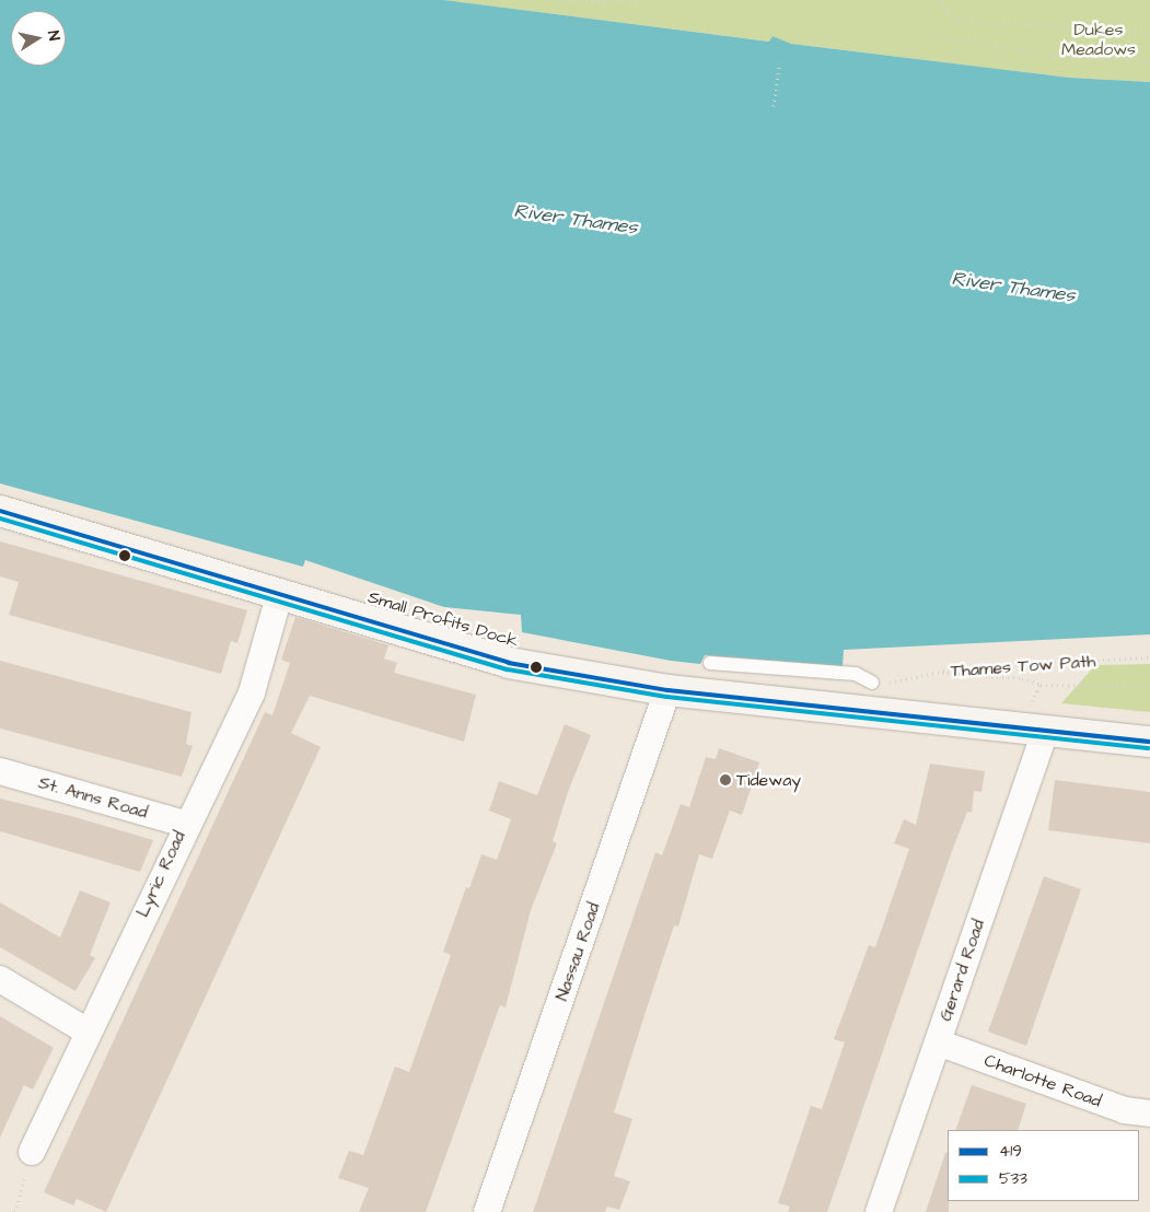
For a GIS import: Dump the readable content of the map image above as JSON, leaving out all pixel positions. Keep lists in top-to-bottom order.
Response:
{
  "streets": {
    "street": [
      "St. Anns Road",
      "Lyric Road",
      "Nassau Road",
      "Gerard Road",
      "Charlotte Road"
    ],
    "path": ["Thames Tow Path"]
  },
  "crossings": [
    ["St. Anns Road", "Lyric Road"],
    ["Gerard Road", "Charlotte Road"]
  ],
  "water": ["River Thames"],
  "parks": ["Dukes Meadows"],
  "places": ["Tideway"],
  "lines": ["transit line 419", "transit line 533"],
  "legend": ["419", "533"],
  "north": "right"
}
